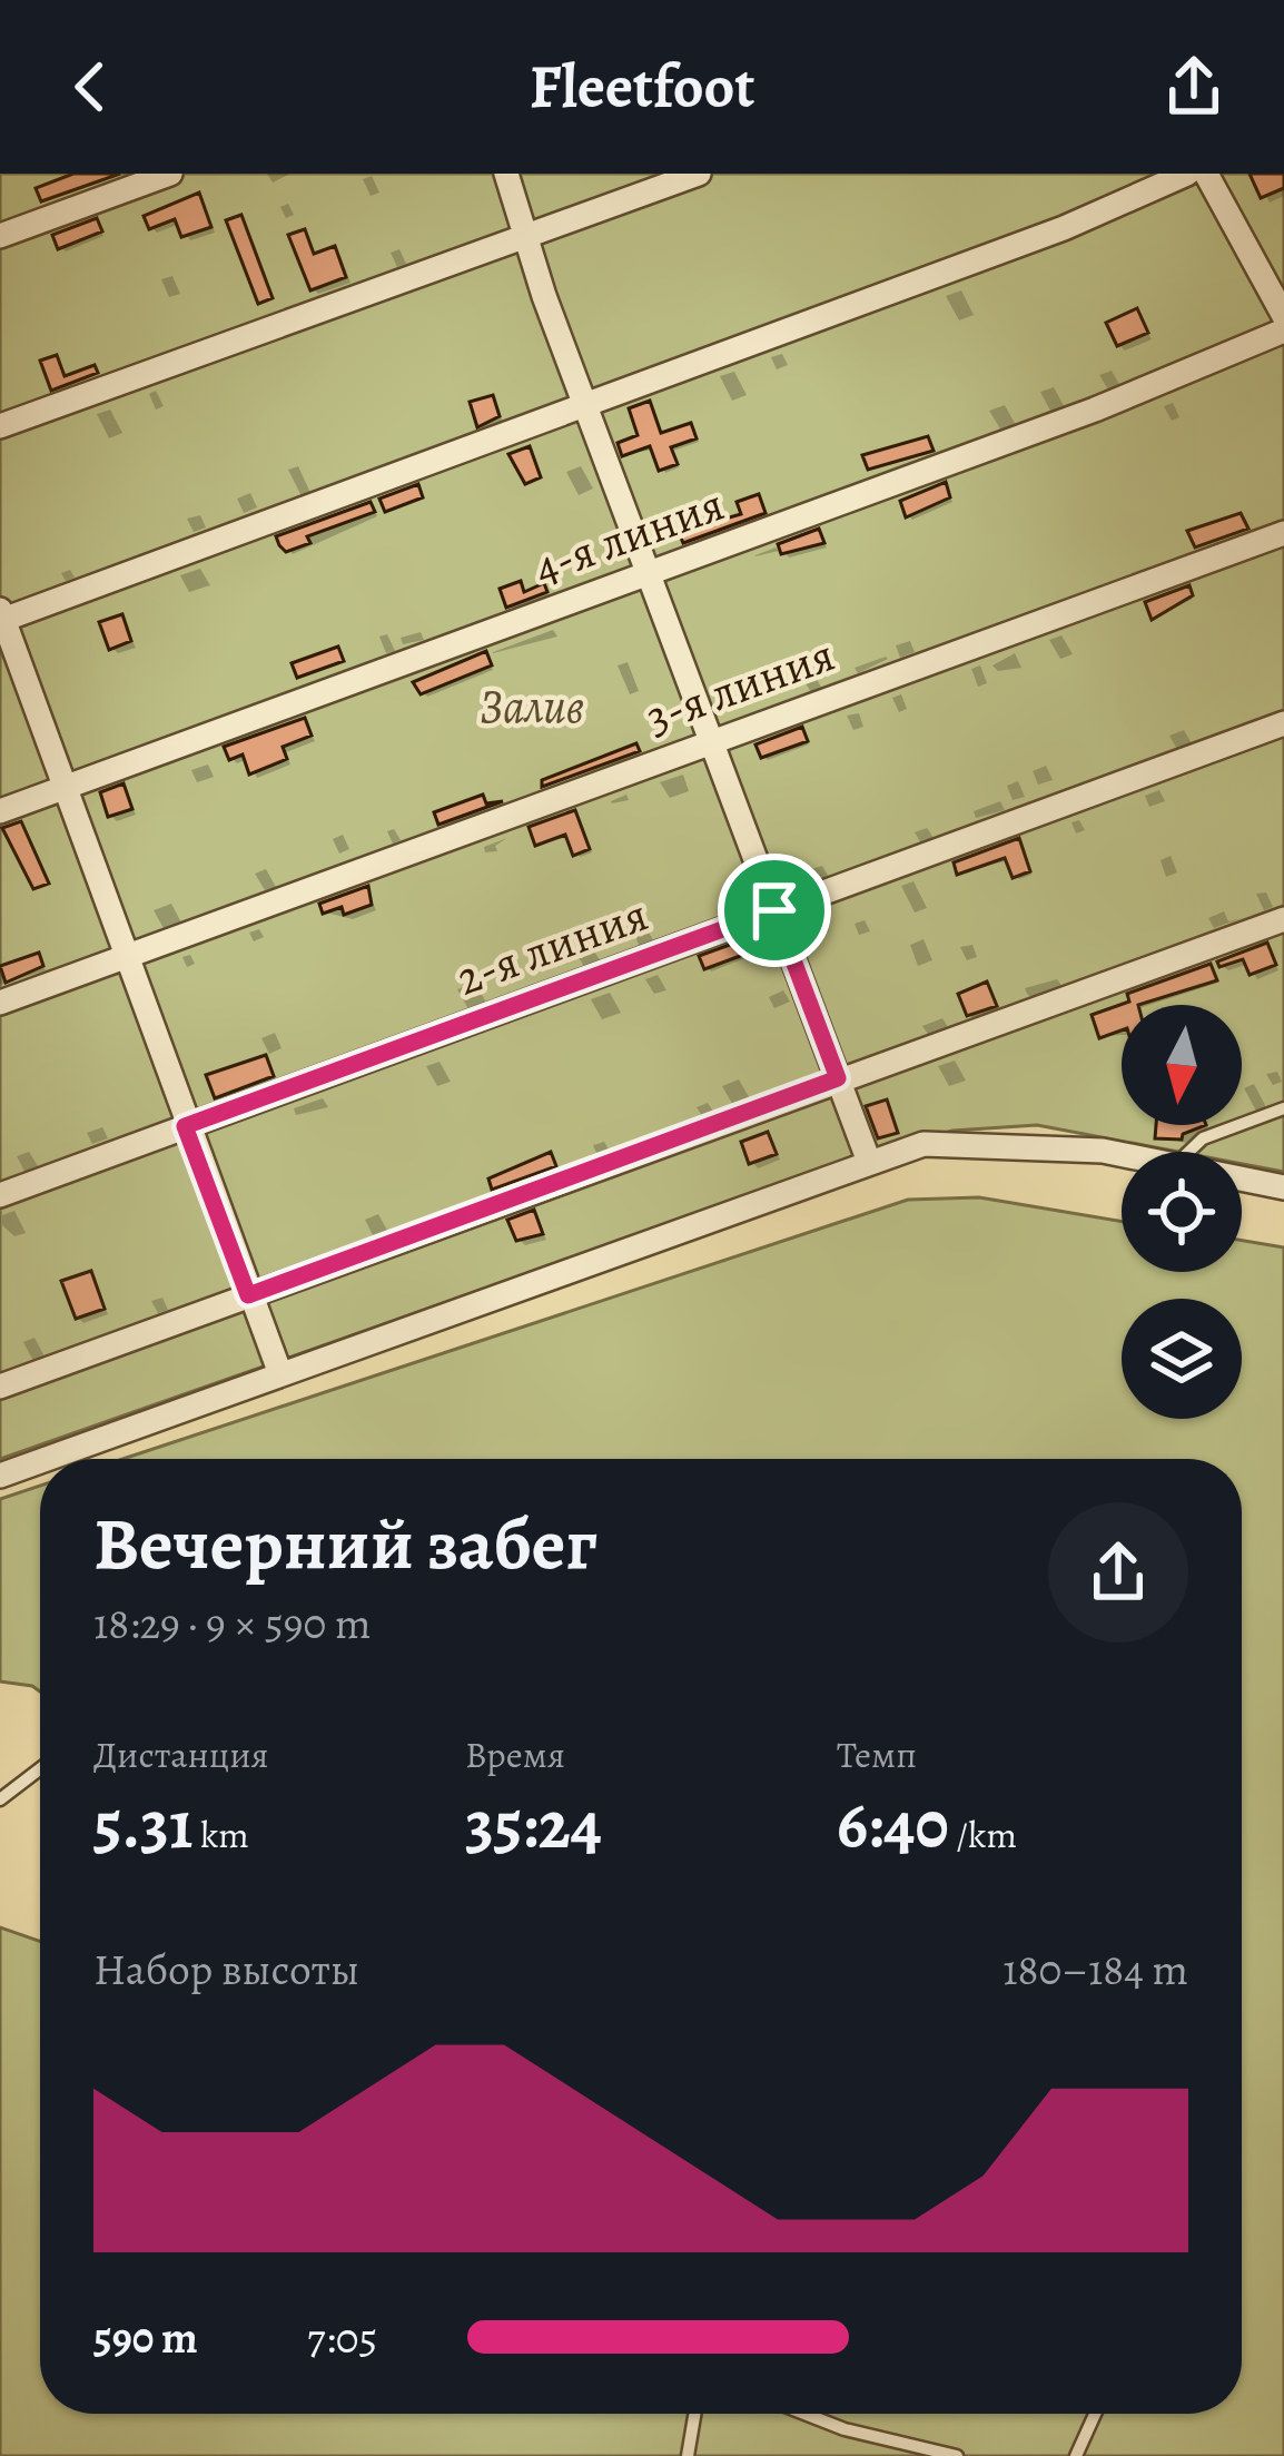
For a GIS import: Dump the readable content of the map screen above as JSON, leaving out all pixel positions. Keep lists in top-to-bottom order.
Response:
{
  "streets": {
    "street": ["4-я линия", "3-я линия", "2-я линия"]
  },
  "parks": ["Залив"],
  "north": "bottom",
  "page": {
    "header": "Fleetfoot",
    "heading": ["Вечерний забег", "18:29 · 9 × 590 m"],
    "stats": [
      ["Дистанция", "5.31 km"],
      ["Время", "35:24"],
      ["Темп", "6:40 /km"]
    ],
    "chart": ["Набор высоты", "180–184 m"],
    "list": [
      {
        "name": "590 m",
        "note": "7:05"
      }
    ]
  }
}
